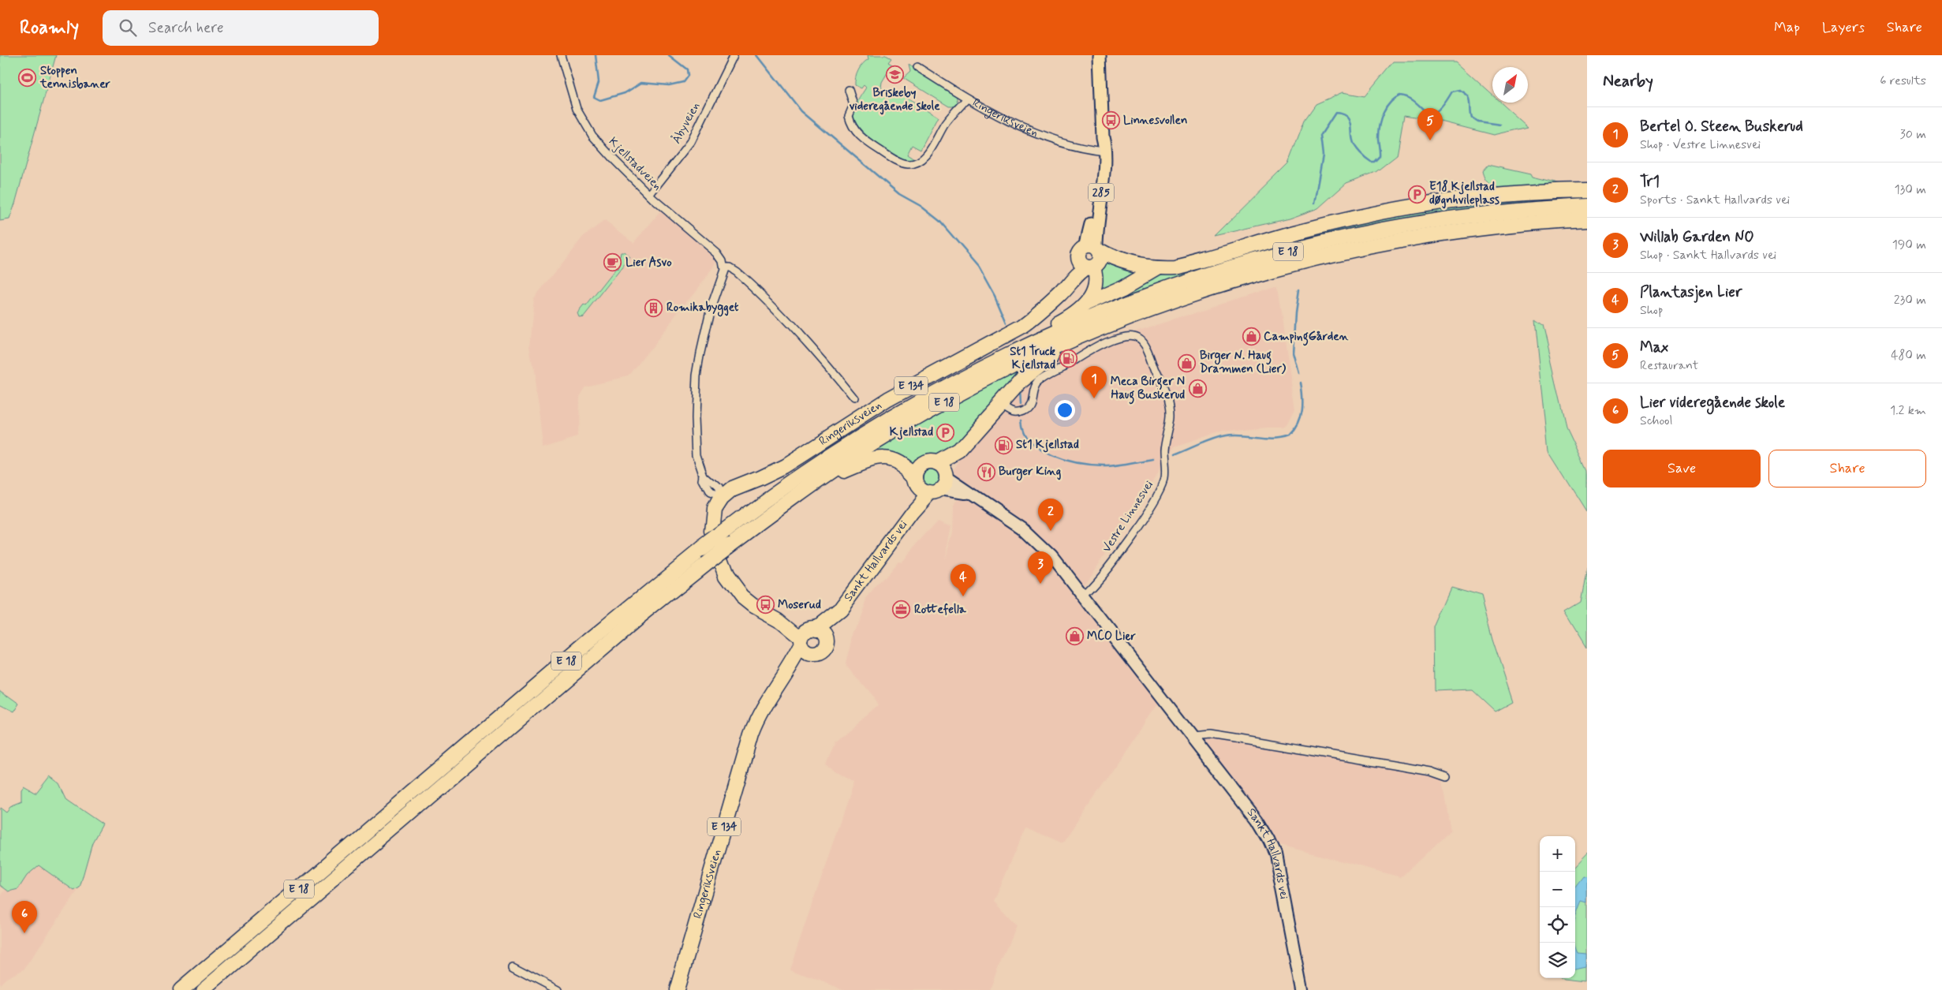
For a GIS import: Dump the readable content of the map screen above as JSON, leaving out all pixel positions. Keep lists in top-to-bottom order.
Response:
{
  "streets": {
    "highway": [
      "Ringeriksveien",
      "E 18",
      "E 134",
      "Sankt Hallvards vei"
    ],
    "main road": ["285"],
    "street": ["Åbyveien", "Kjellstadveien", "Vestre Linnesvei"]
  },
  "crossings": [
    ["Ringeriksveien", "285"],
    ["Ringeriksveien", "E 18"],
    ["Ringeriksveien", "E 134"],
    ["Ringeriksveien", "Sankt Hallvards vei"],
    ["Åbyveien", "Kjellstadveien"],
    ["285", "E 18"],
    ["285", "E 134"],
    ["E 18", "E 134"],
    ["E 18", "Vestre Linnesvei"],
    ["E 18", "Sankt Hallvards vei"],
    ["E 134", "Sankt Hallvards vei"],
    ["Vestre Linnesvei", "Sankt Hallvards vei"]
  ],
  "places": {
    "school or university": ["Briskeby videregående skole"],
    "sports": ["Stoppen tennisbaner"],
    "bus stop": ["Linnesvollen", "Moserud"],
    "parking": ["E18 Kjellstad døgnhvileplass", "Kjellstad"],
    "cafe": ["Lier Asvo"],
    "building": ["Romikabygget"],
    "shop": [
      "CampingGården",
      "Birger N. Haug Drammen (Lier)",
      "Meca Birger N Haug Buskerud",
      "MCO Lier"
    ],
    "fuel station": ["St1 Truck Kjellstad", "St1 Kjellstad"],
    "restaurant": ["Burger King"],
    "office": ["Rottefella"]
  },
  "north": "top right",
  "page": {
    "header": "Roamly",
    "search": "Search here",
    "nav": ["Map", "Layers", "Share"],
    "heading": ["Nearby", "6 results"],
    "list": [
      {
        "mark": "1",
        "name": "Bertel O. Steen Buskerud",
        "note": "Shop · Vestre Linnesvei",
        "value": "30 m"
      },
      {
        "mark": "2",
        "name": "Tr1",
        "note": "Sports · Sankt Hallvards vei",
        "value": "130 m"
      },
      {
        "mark": "3",
        "name": "Willab Garden NO",
        "note": "Shop · Sankt Hallvards vei",
        "value": "190 m"
      },
      {
        "mark": "4",
        "name": "Plantasjen Lier",
        "note": "Shop",
        "value": "230 m"
      },
      {
        "mark": "5",
        "name": "Max",
        "note": "Restaurant",
        "value": "480 m"
      },
      {
        "mark": "6",
        "name": "Lier videregående skole",
        "note": "School",
        "value": "1.2 km"
      }
    ],
    "pins": [
      "5",
      "1",
      "2",
      "3",
      "4",
      "6"
    ],
    "buttons": ["Save", "Share"],
    "map_buttons": ["+", "−"]
  }
}
